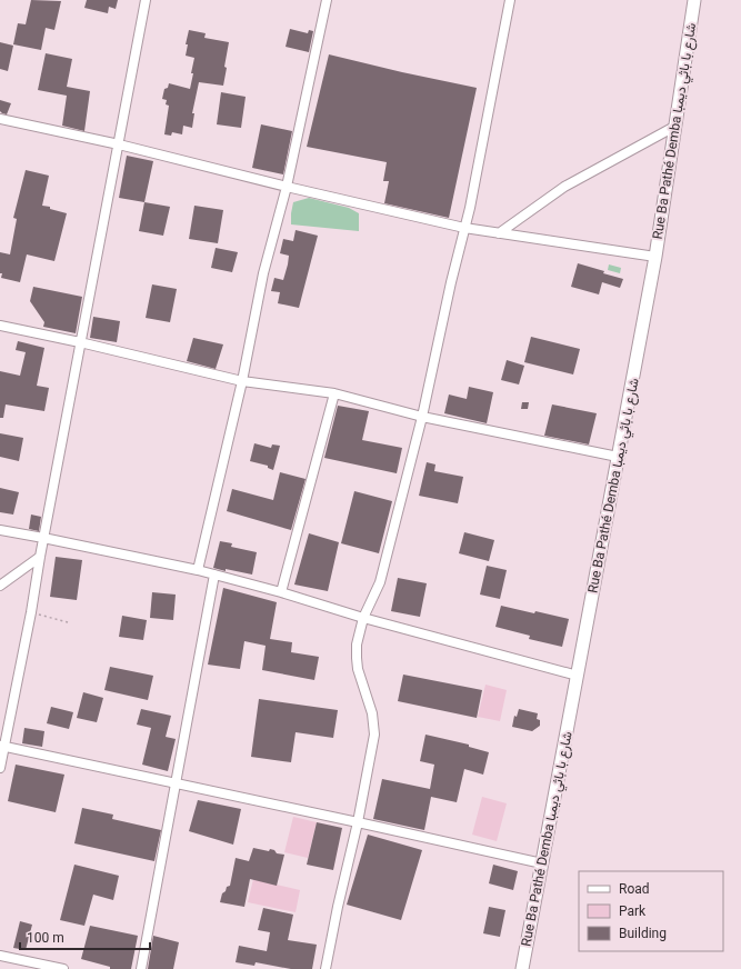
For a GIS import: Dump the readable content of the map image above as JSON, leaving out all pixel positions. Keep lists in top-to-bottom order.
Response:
{
  "streets": {
    "street": ["Rue Ba Pathé Demba شارع با باثي ديمبا"]
  },
  "legend": ["Road", "Park", "Building"],
  "scale_bar": "100 m"
}
